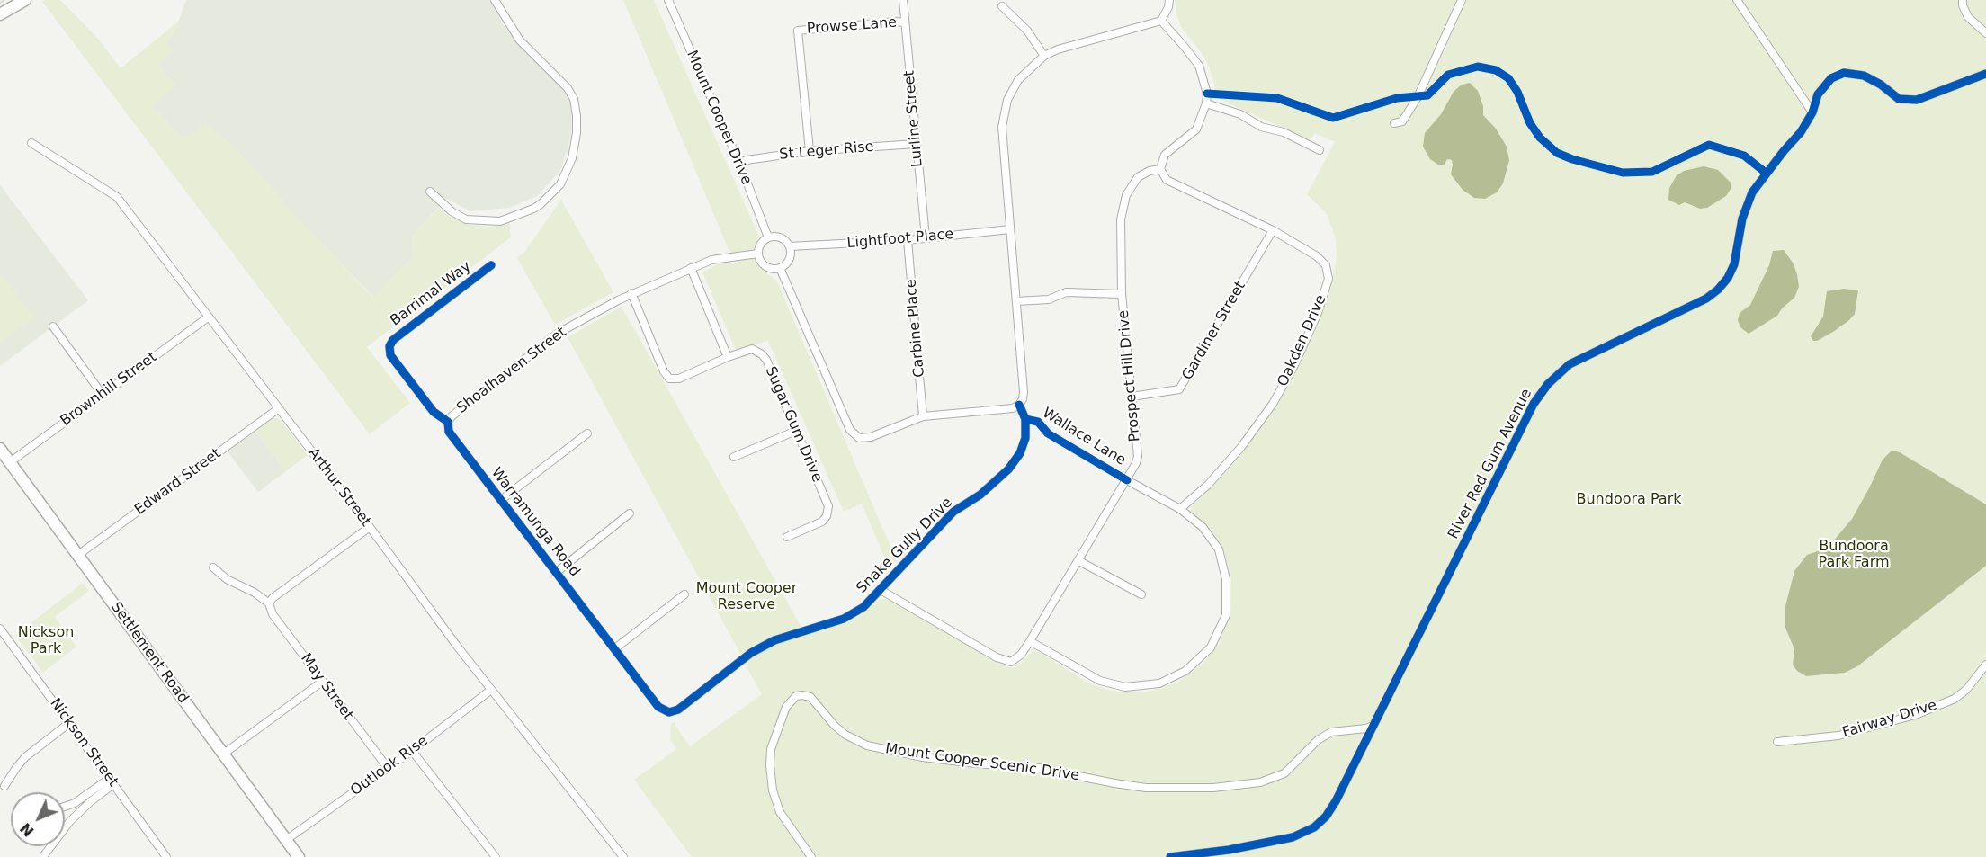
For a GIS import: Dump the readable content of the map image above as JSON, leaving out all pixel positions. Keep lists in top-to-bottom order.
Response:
{
  "streets": {
    "main road": ["Settlement Road"],
    "street": [
      "Prowse Lane",
      "Mount Cooper Drive",
      "Lurline Street",
      "St Leger Rise",
      "Lightfoot Place",
      "Barrimal Way",
      "Carbine Place",
      "Gardiner Street",
      "Oakden Drive",
      "Shoalhaven Street",
      "Prospect Hill Drive",
      "Brownhill Street",
      "Sugar Gum Drive",
      "River Red Gum Avenue",
      "Edward Street",
      "Arthur Street",
      "Warramunga Road",
      "Snake Gully Drive",
      "May Street",
      "Fairway Drive",
      "Nickson Street",
      "Mount Cooper Scenic Drive",
      "Outlook Rise"
    ],
    "cycle path": ["Wallace Lane"]
  },
  "crossings": [
    ["Prowse Lane", "Lurline Street"],
    ["Prowse Lane", "St Leger Rise"],
    ["Mount Cooper Drive", "St Leger Rise"],
    ["Mount Cooper Drive", "Lightfoot Place"],
    ["Mount Cooper Drive", "Shoalhaven Street"],
    ["Lurline Street", "St Leger Rise"],
    ["Lurline Street", "Lightfoot Place"],
    ["Lightfoot Place", "Carbine Place"],
    ["Lightfoot Place", "Shoalhaven Street"],
    ["Lightfoot Place", "Snake Gully Drive"],
    ["Barrimal Way", "Warramunga Road"],
    ["Gardiner Street", "Oakden Drive"],
    ["Gardiner Street", "Prospect Hill Drive"],
    ["Oakden Drive", "Prospect Hill Drive"],
    ["Shoalhaven Street", "Sugar Gum Drive"],
    ["Shoalhaven Street", "Warramunga Road"],
    ["Prospect Hill Drive", "Snake Gully Drive"],
    ["Brownhill Street", "Arthur Street"],
    ["Brownhill Street", "Settlement Road"],
    ["River Red Gum Avenue", "Mount Cooper Scenic Drive"],
    ["Edward Street", "Arthur Street"],
    ["Edward Street", "Settlement Road"],
    ["Arthur Street", "Outlook Rise"],
    ["Warramunga Road", "Snake Gully Drive"],
    ["Settlement Road", "Outlook Rise"],
    ["May Street", "Outlook Rise"]
  ],
  "parks": [
    "Bundoora Park",
    "Bundoora Park Farm",
    "Mount Cooper Reserve",
    "Nickson Park"
  ],
  "north": "bottom left"
}
